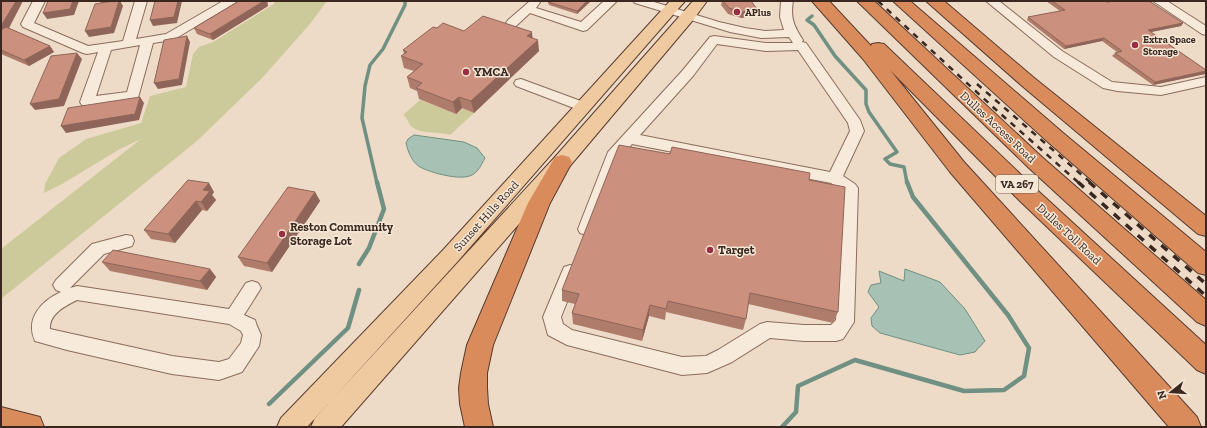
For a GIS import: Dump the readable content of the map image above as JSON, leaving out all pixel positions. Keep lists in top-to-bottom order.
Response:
{
  "streets": {
    "highway": ["Dulles Access Road", "VA 267", "Dulles Toll Road"],
    "main road": ["Sunset Hills Road"]
  },
  "places": [
    "APlus",
    "Extra Space Storage",
    "YMCA",
    "Reston Community Storage Lot",
    "Target"
  ],
  "north": "left"
}
